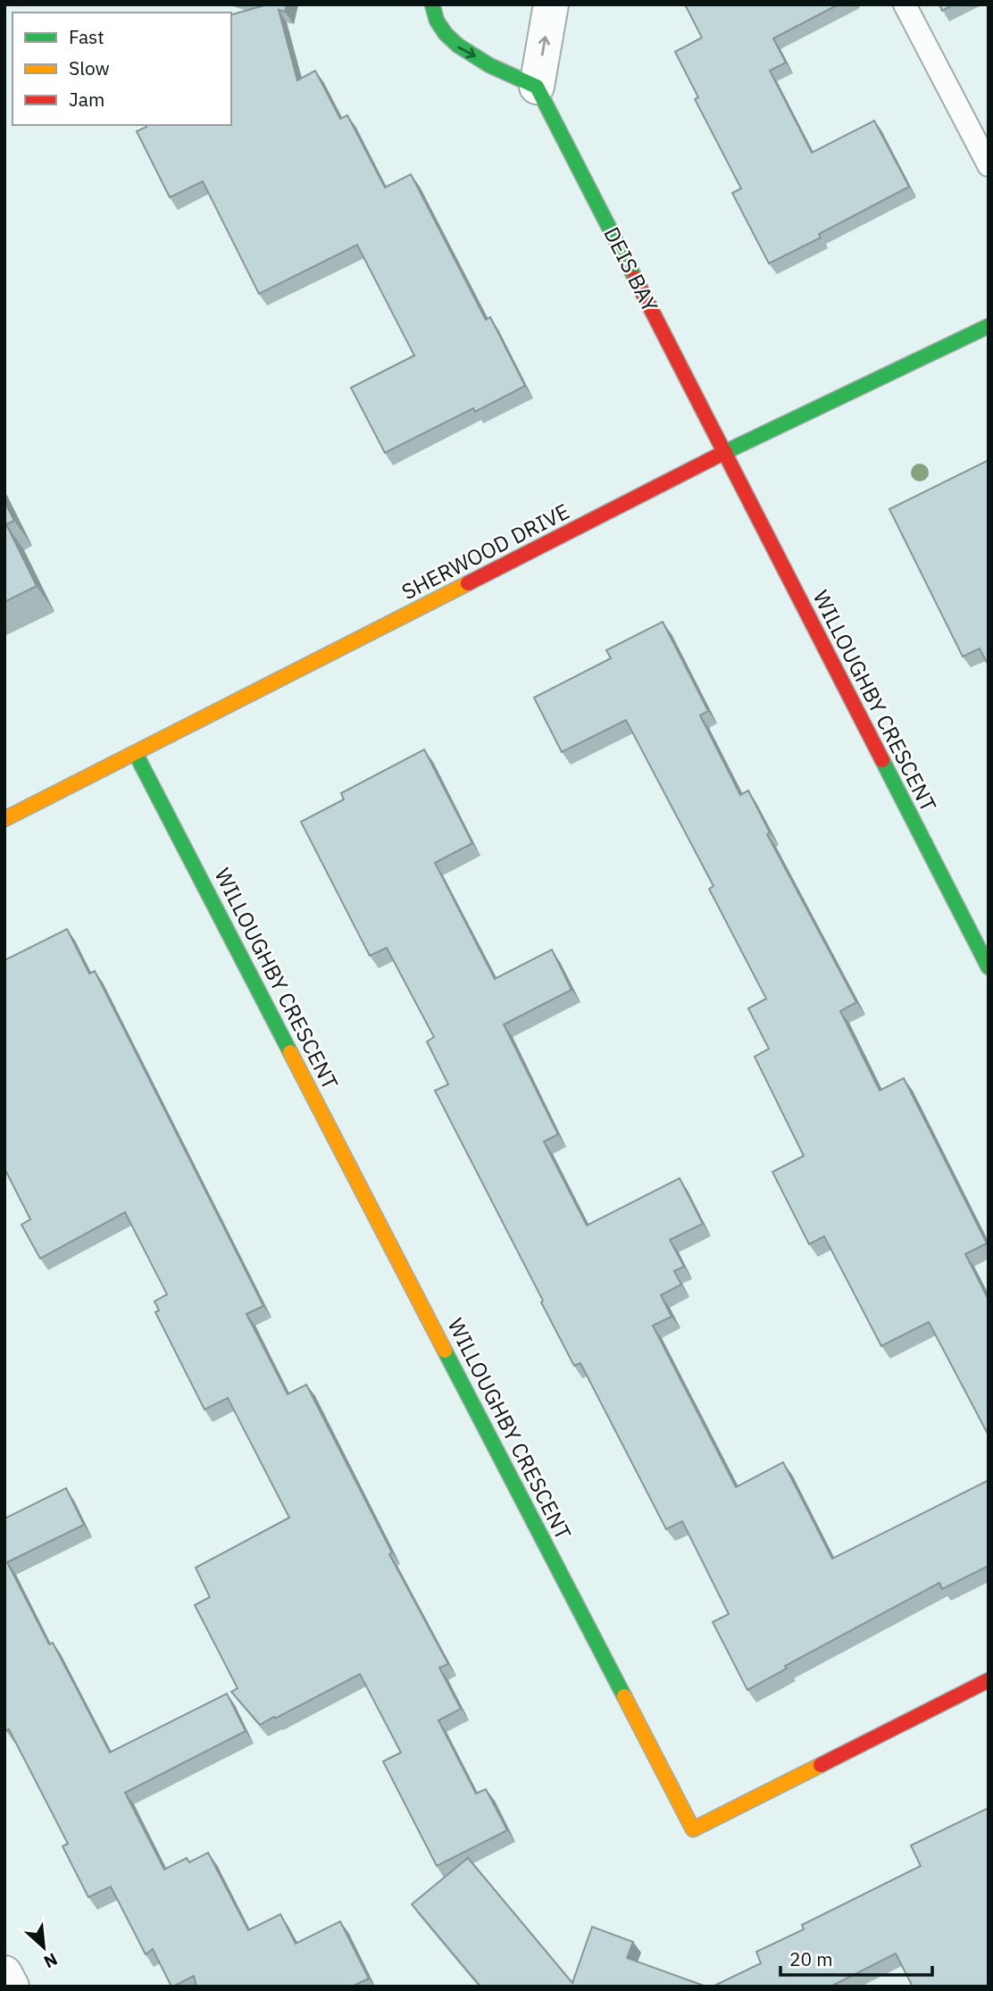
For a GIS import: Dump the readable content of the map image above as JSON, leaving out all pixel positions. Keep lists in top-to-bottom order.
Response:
{
  "streets": {
    "street": ["DEIS BAY", "SHERWOOD DRIVE", "WILLOUGHBY CRESCENT"]
  },
  "crossings": [
    ["DEIS BAY", "SHERWOOD DRIVE"],
    ["DEIS BAY", "WILLOUGHBY CRESCENT"],
    ["SHERWOOD DRIVE", "WILLOUGHBY CRESCENT"]
  ],
  "legend": ["Fast", "Slow", "Jam"],
  "scale_bar": "20 m",
  "north": "bottom right"
}
